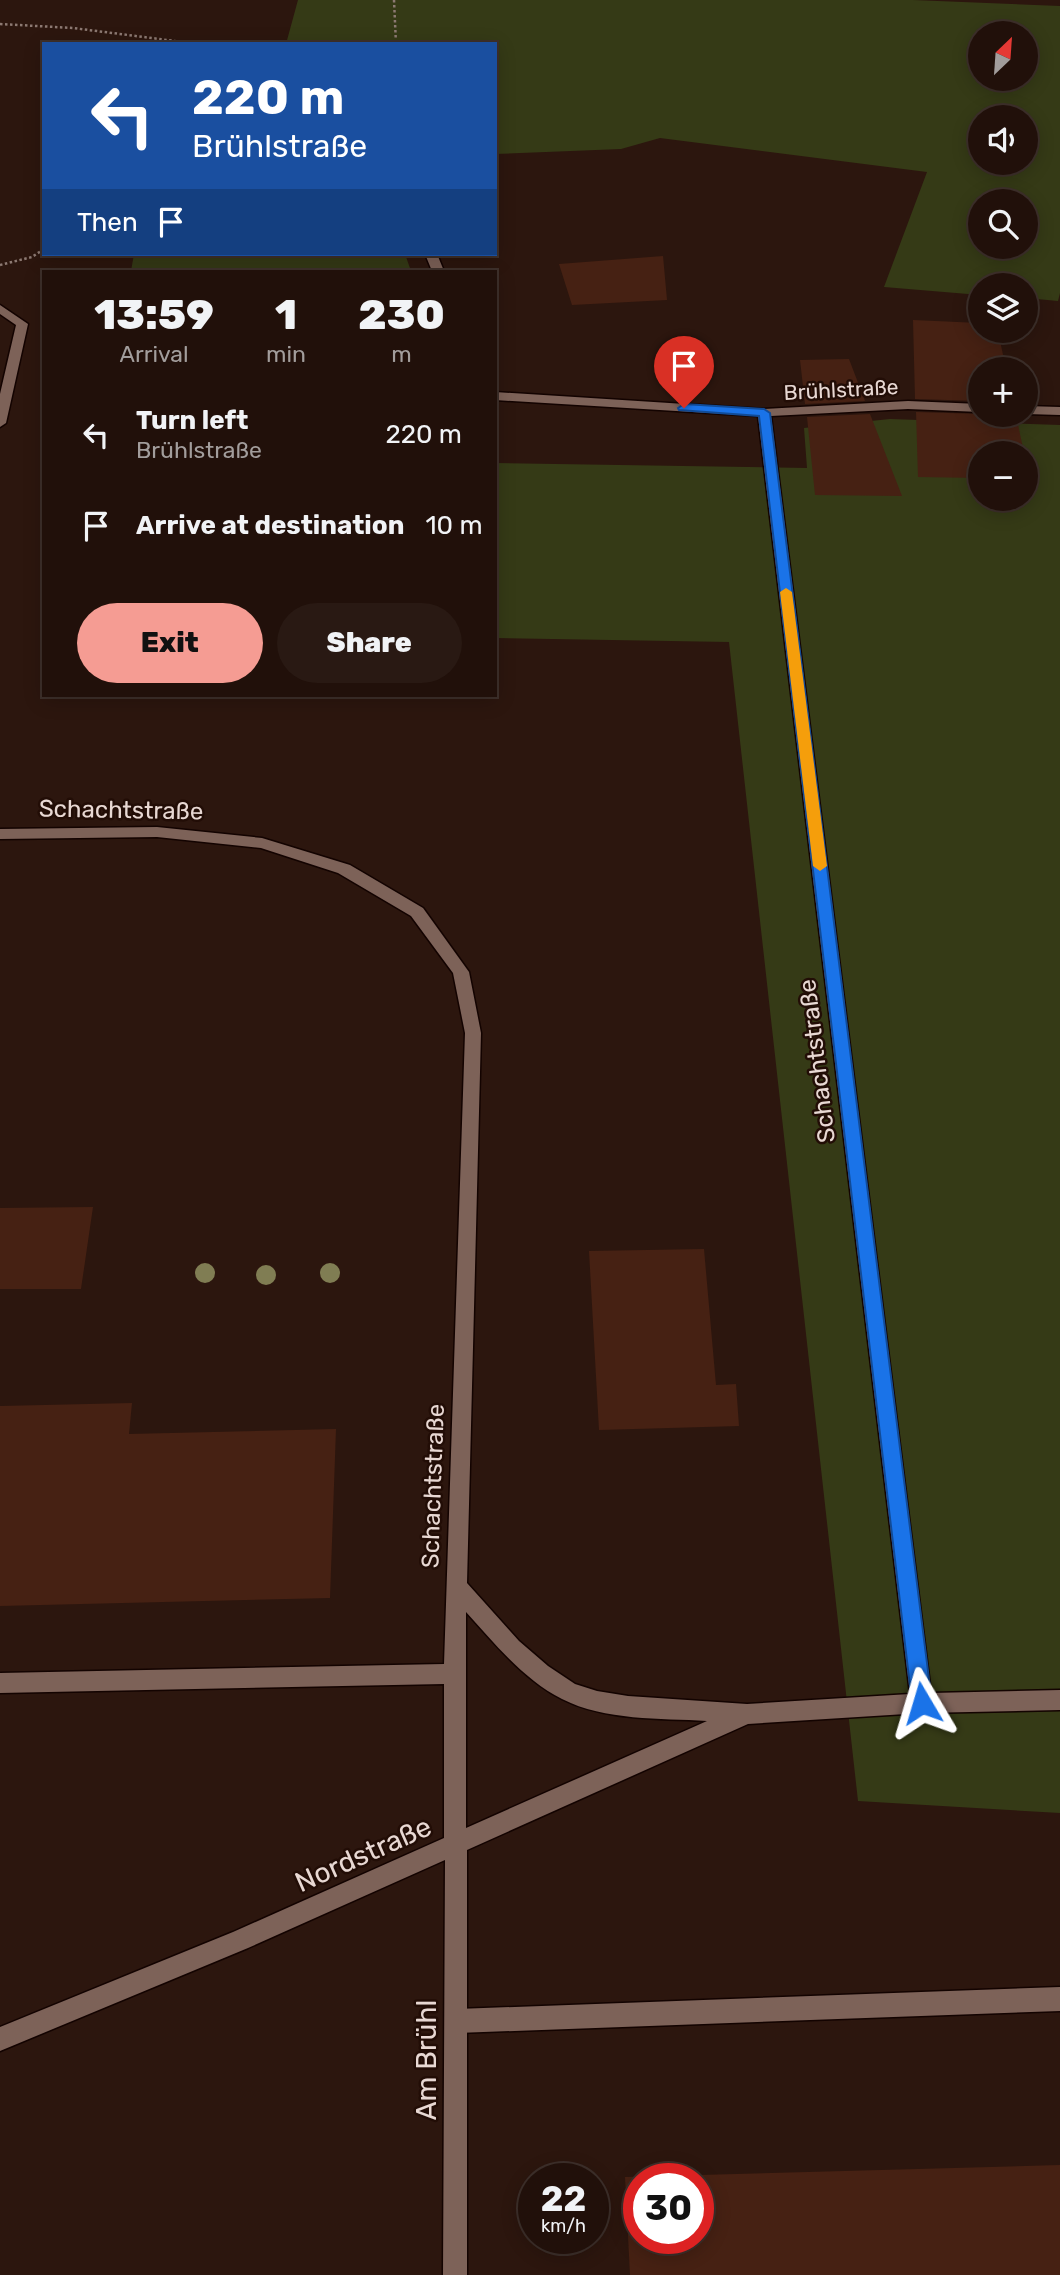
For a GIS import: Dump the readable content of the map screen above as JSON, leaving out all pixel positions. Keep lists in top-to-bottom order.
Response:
{
  "streets": {
    "street": [
      "Brühlstraße",
      "Schachtstraße",
      "Nordstraße",
      "Am Brühl"
    ]
  },
  "crossings": [
    ["Brühlstraße", "Schachtstraße"],
    ["Schachtstraße", "Nordstraße"],
    ["Schachtstraße", "Am Brühl"],
    ["Nordstraße", "Am Brühl"]
  ],
  "north": "top right",
  "page": {
    "map_buttons": ["+", "−"],
    "turn": ["220 m", "Brühlstraße"],
    "then": "Then",
    "eta": [
      "13:59",
      "Arrival",
      "1",
      "min",
      "230",
      "m"
    ],
    "list": [
      {
        "name": "Turn left",
        "note": "Brühlstraße",
        "value": "220 m"
      },
      {
        "name": "Arrive at destination",
        "value": "10 m"
      }
    ],
    "buttons": ["Exit", "Share"],
    "speed": "22 km/h",
    "limit": "30"
  }
}
